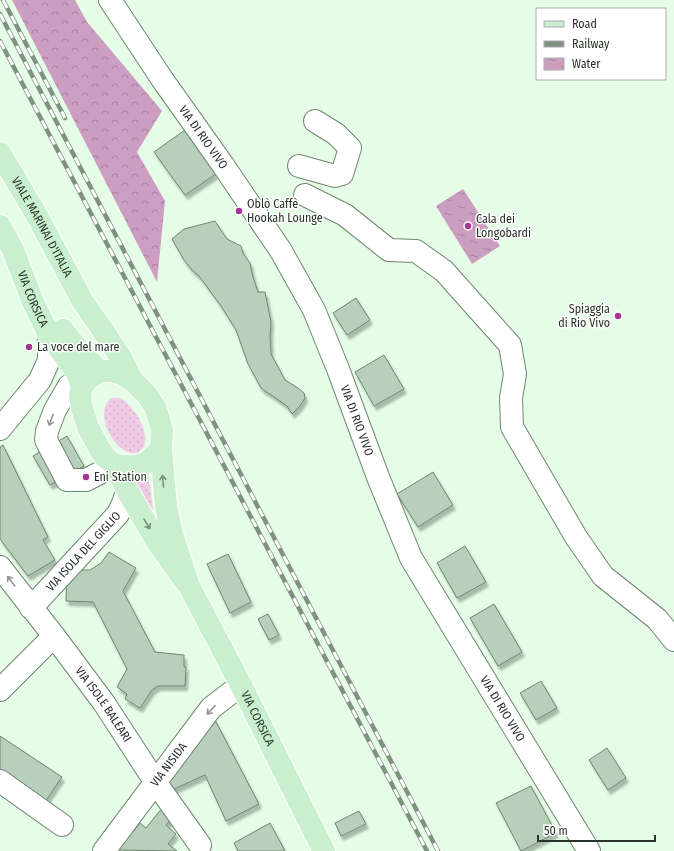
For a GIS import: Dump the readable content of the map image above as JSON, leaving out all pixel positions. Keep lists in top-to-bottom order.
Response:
{
  "streets": {
    "main road": ["VIALE MARINAI D'ITALIA", "VIA CORSICA"],
    "street": [
      "VIA DI RIO VIVO",
      "VIA ISOLA DEL GIGLIO",
      "VIA ISOLE BALEARI",
      "VIA NISIDA"
    ]
  },
  "crossings": [
    ["VIALE MARINAI D'ITALIA", "VIA CORSICA"],
    ["VIA CORSICA", "VIA ISOLA DEL GIGLIO"],
    ["VIA CORSICA", "VIA NISIDA"],
    ["VIA ISOLA DEL GIGLIO", "VIA ISOLE BALEARI"],
    ["VIA ISOLE BALEARI", "VIA NISIDA"]
  ],
  "places": [
    "Oblò Caffè Hookah Lounge",
    "Cala dei Longobardi",
    "Spiaggia di Rio Vivo",
    "La voce del mare",
    "Eni Station"
  ],
  "legend": ["Road", "Railway", "Water"],
  "scale_bar": "50 m"
}
